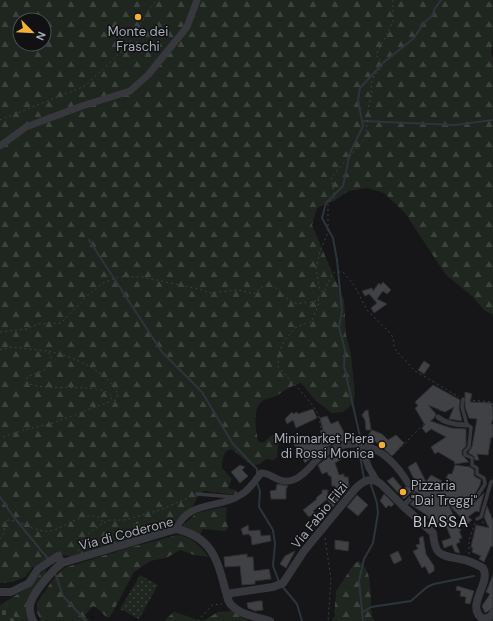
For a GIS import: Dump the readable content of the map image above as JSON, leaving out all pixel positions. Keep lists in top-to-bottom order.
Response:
{
  "streets": {
    "street": ["Via Fabio Filzi", "Via di Coderone"]
  },
  "crossings": [
    ["Via Fabio Filzi", "Via di Coderone"]
  ],
  "districts": ["BIASSA"],
  "places": ["Monte dei Fraschi", "Minimarket Piera di Rossi Monica", "Pizzaria \"Dai Treggi\""],
  "north": "bottom right"
}
